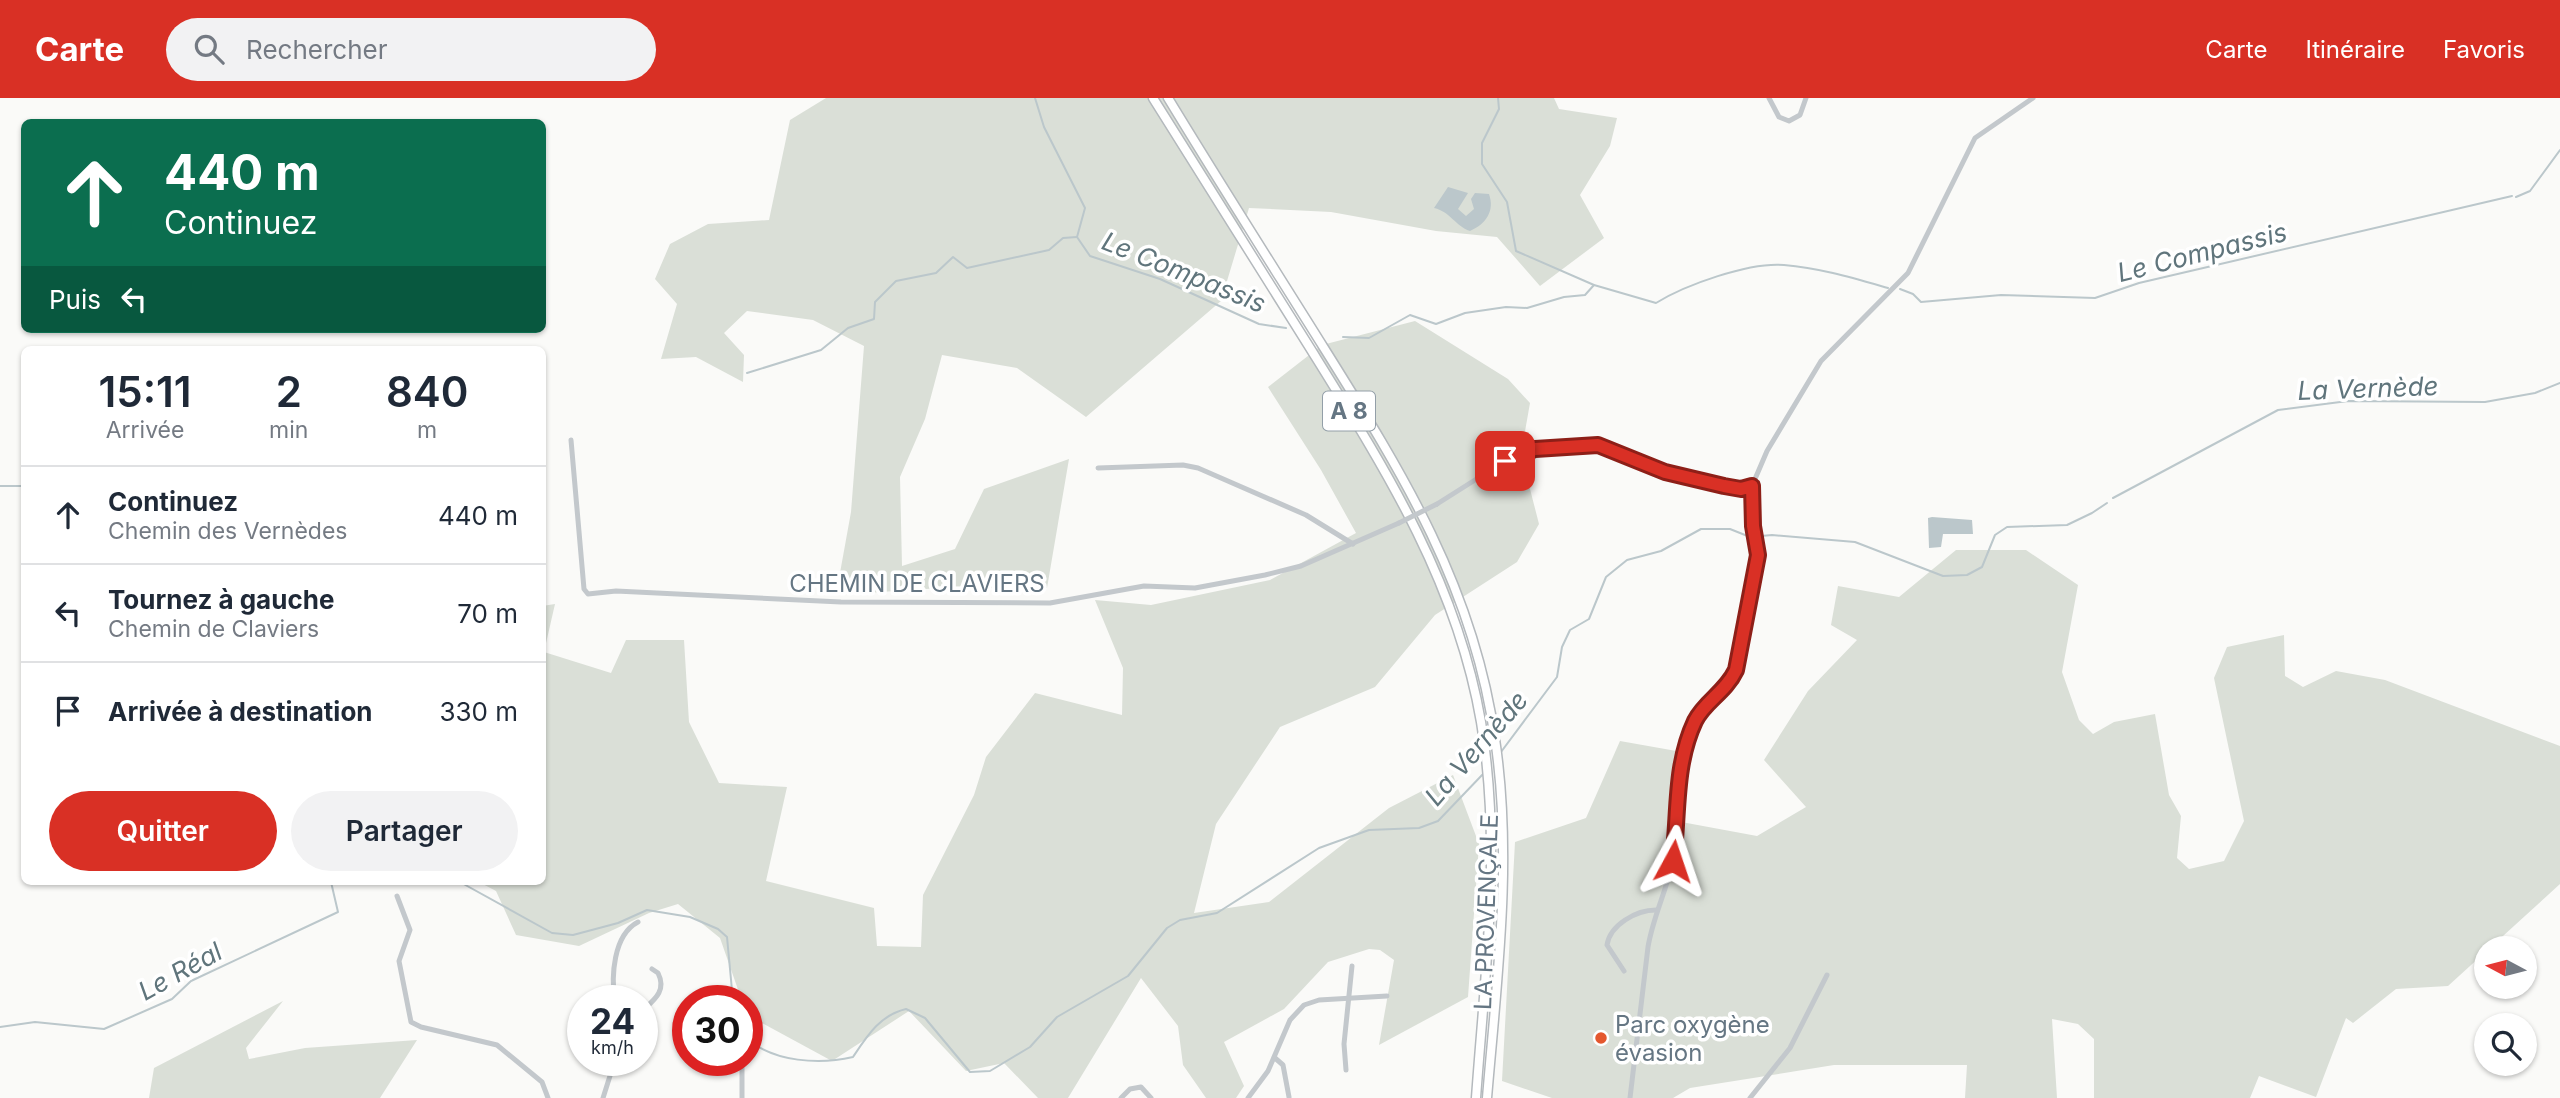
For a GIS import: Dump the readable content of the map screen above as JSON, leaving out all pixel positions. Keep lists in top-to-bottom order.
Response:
{
  "streets": {
    "highway": ["A 8", "LA PROVENÇALE"],
    "street": ["CHEMIN DE CLAVIERS"]
  },
  "water": ["Le Compassis", "La Vernède", "Le Réal"],
  "places": ["Parc oxygène évasion"],
  "north": "left",
  "page": {
    "header": "Carte",
    "search": "Rechercher",
    "nav": ["Carte", "Itinéraire", "Favoris"],
    "turn": ["440 m", "Continuez"],
    "then": "Puis",
    "eta": [
      "15:11",
      "Arrivée",
      "2",
      "min",
      "840",
      "m"
    ],
    "list": [
      {
        "name": "Continuez",
        "note": "Chemin des Vernèdes",
        "value": "440 m"
      },
      {
        "name": "Tournez à gauche",
        "note": "Chemin de Claviers",
        "value": "70 m"
      },
      {
        "name": "Arrivée à destination",
        "value": "330 m"
      }
    ],
    "buttons": ["Quitter", "Partager"],
    "speed": "24 km/h",
    "limit": "30"
  }
}
